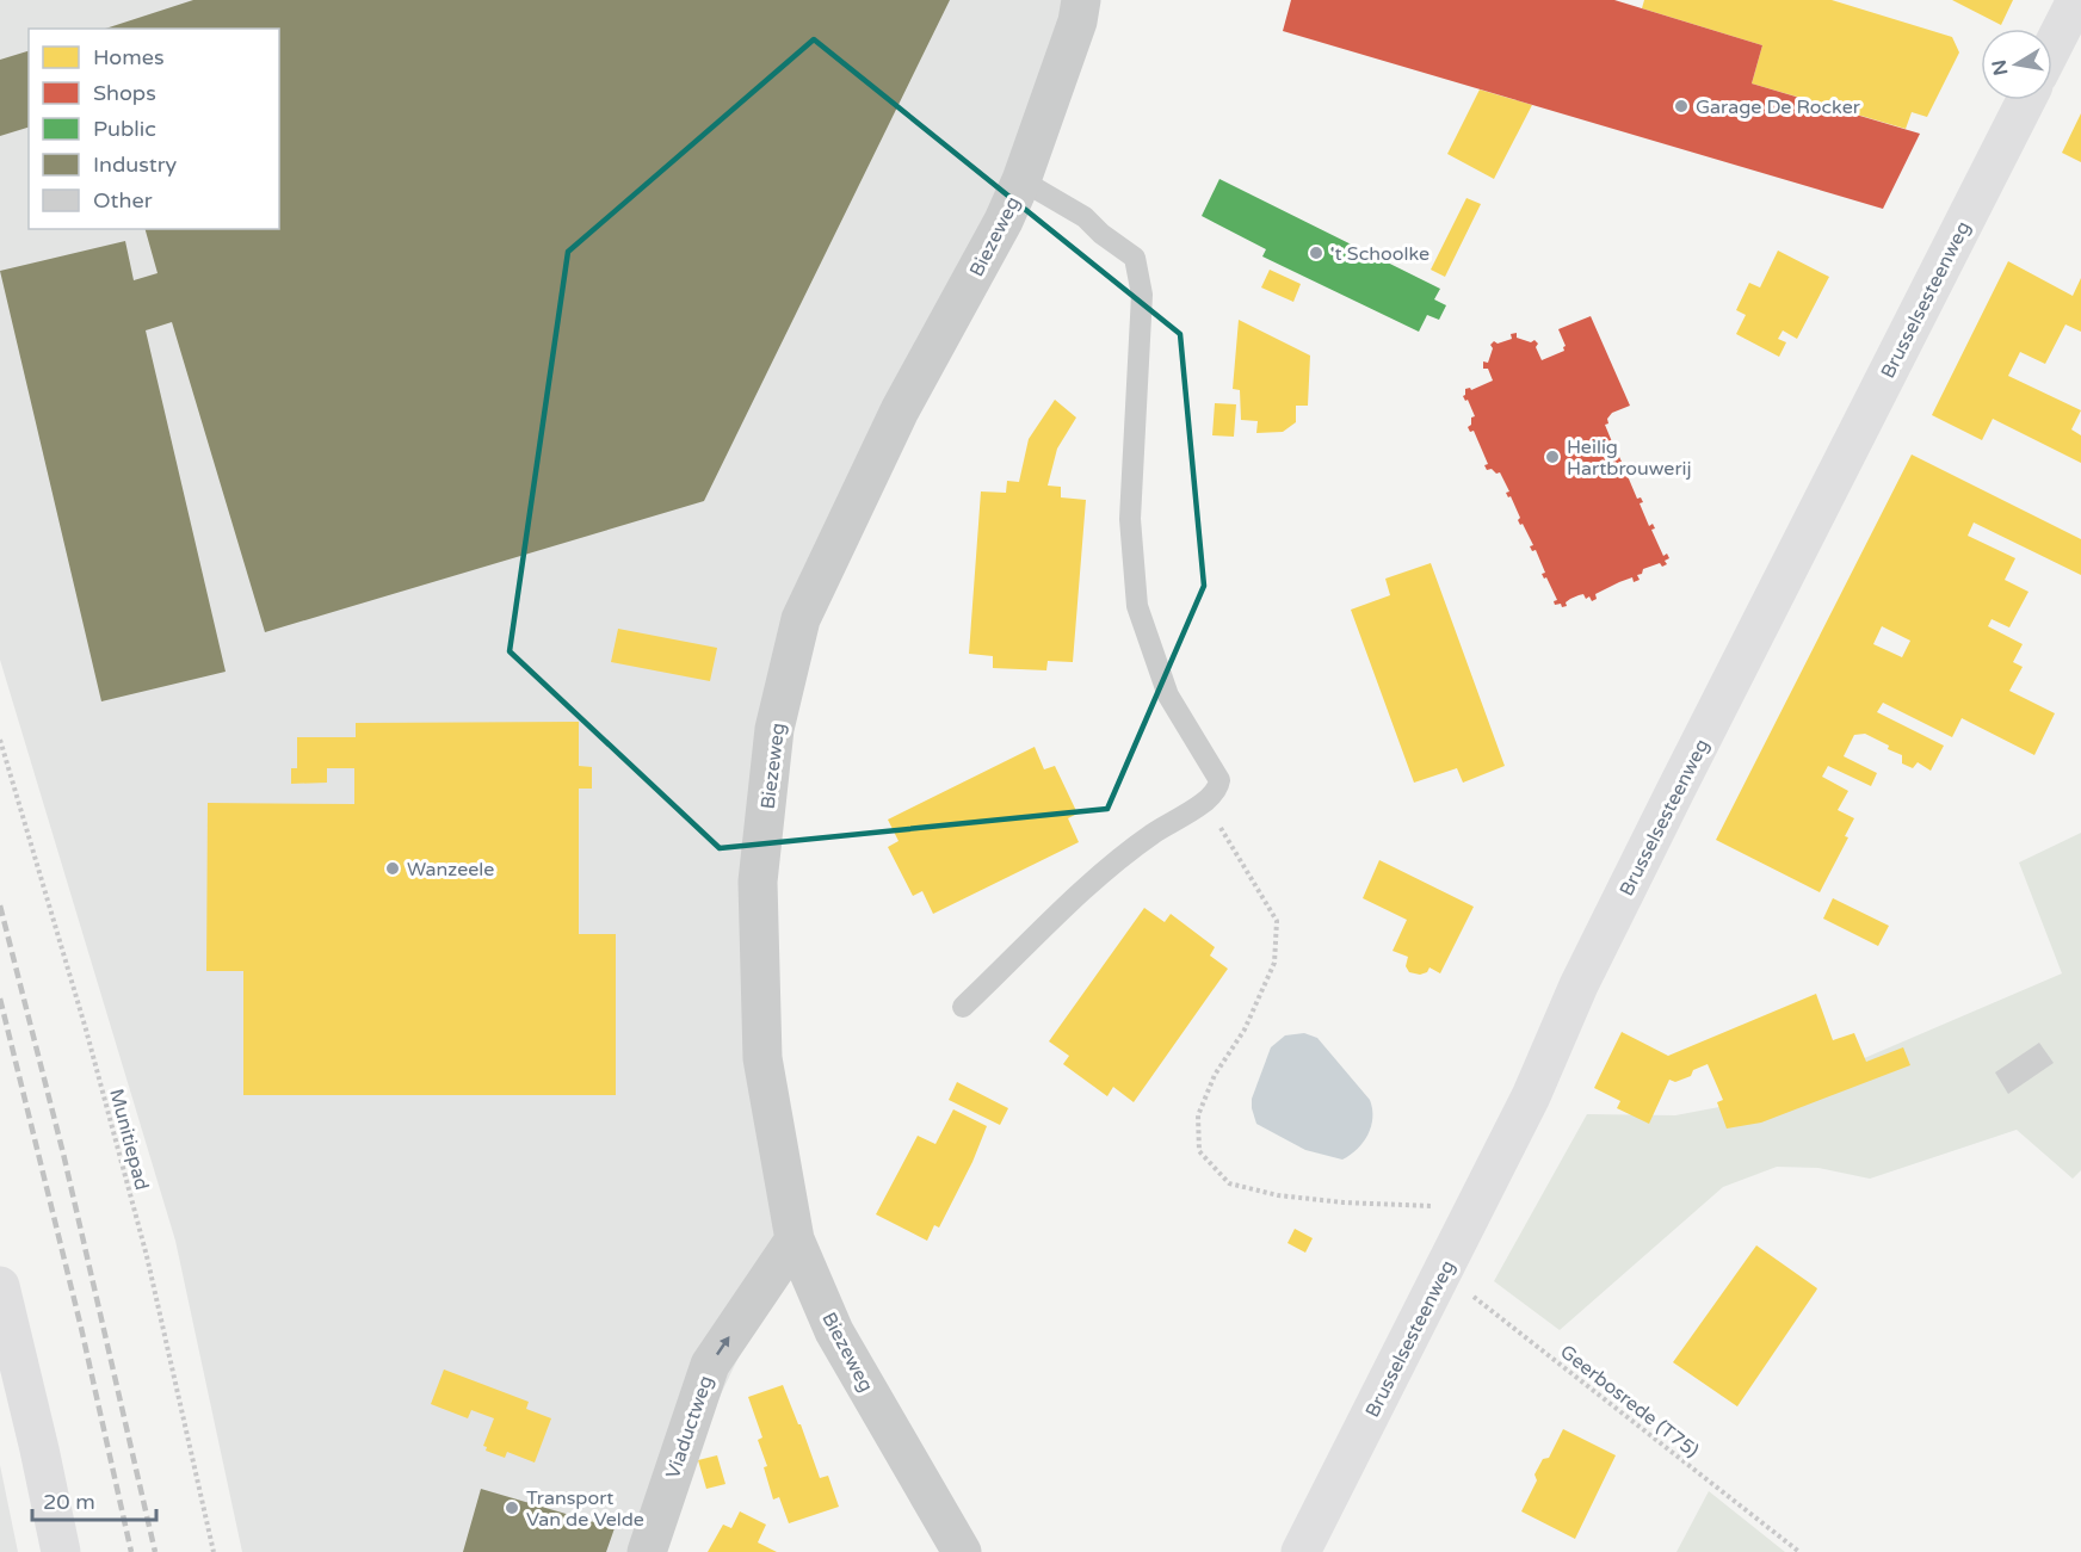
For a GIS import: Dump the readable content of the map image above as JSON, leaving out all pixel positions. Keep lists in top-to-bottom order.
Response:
{
  "streets": {
    "main road": ["Brusselsesteenweg"],
    "street": ["Biezeweg", "Viaductweg"],
    "path": ["Munitiepad", "Geerbosrede (T75)"]
  },
  "crossings": [
    ["Biezeweg", "Viaductweg"],
    ["Brusselsesteenweg", "Geerbosrede (T75)"]
  ],
  "one_way": ["Viaductweg"],
  "places": [
    "Garage De Rocker",
    "'t Schoolke",
    "Heilig Hartbrouwerij",
    "Wanzeele",
    "Transport Van de Velde"
  ],
  "legend": [
    "Homes",
    "Shops",
    "Public",
    "Industry",
    "Other"
  ],
  "scale_bar": "20 m",
  "north": "left"
}
